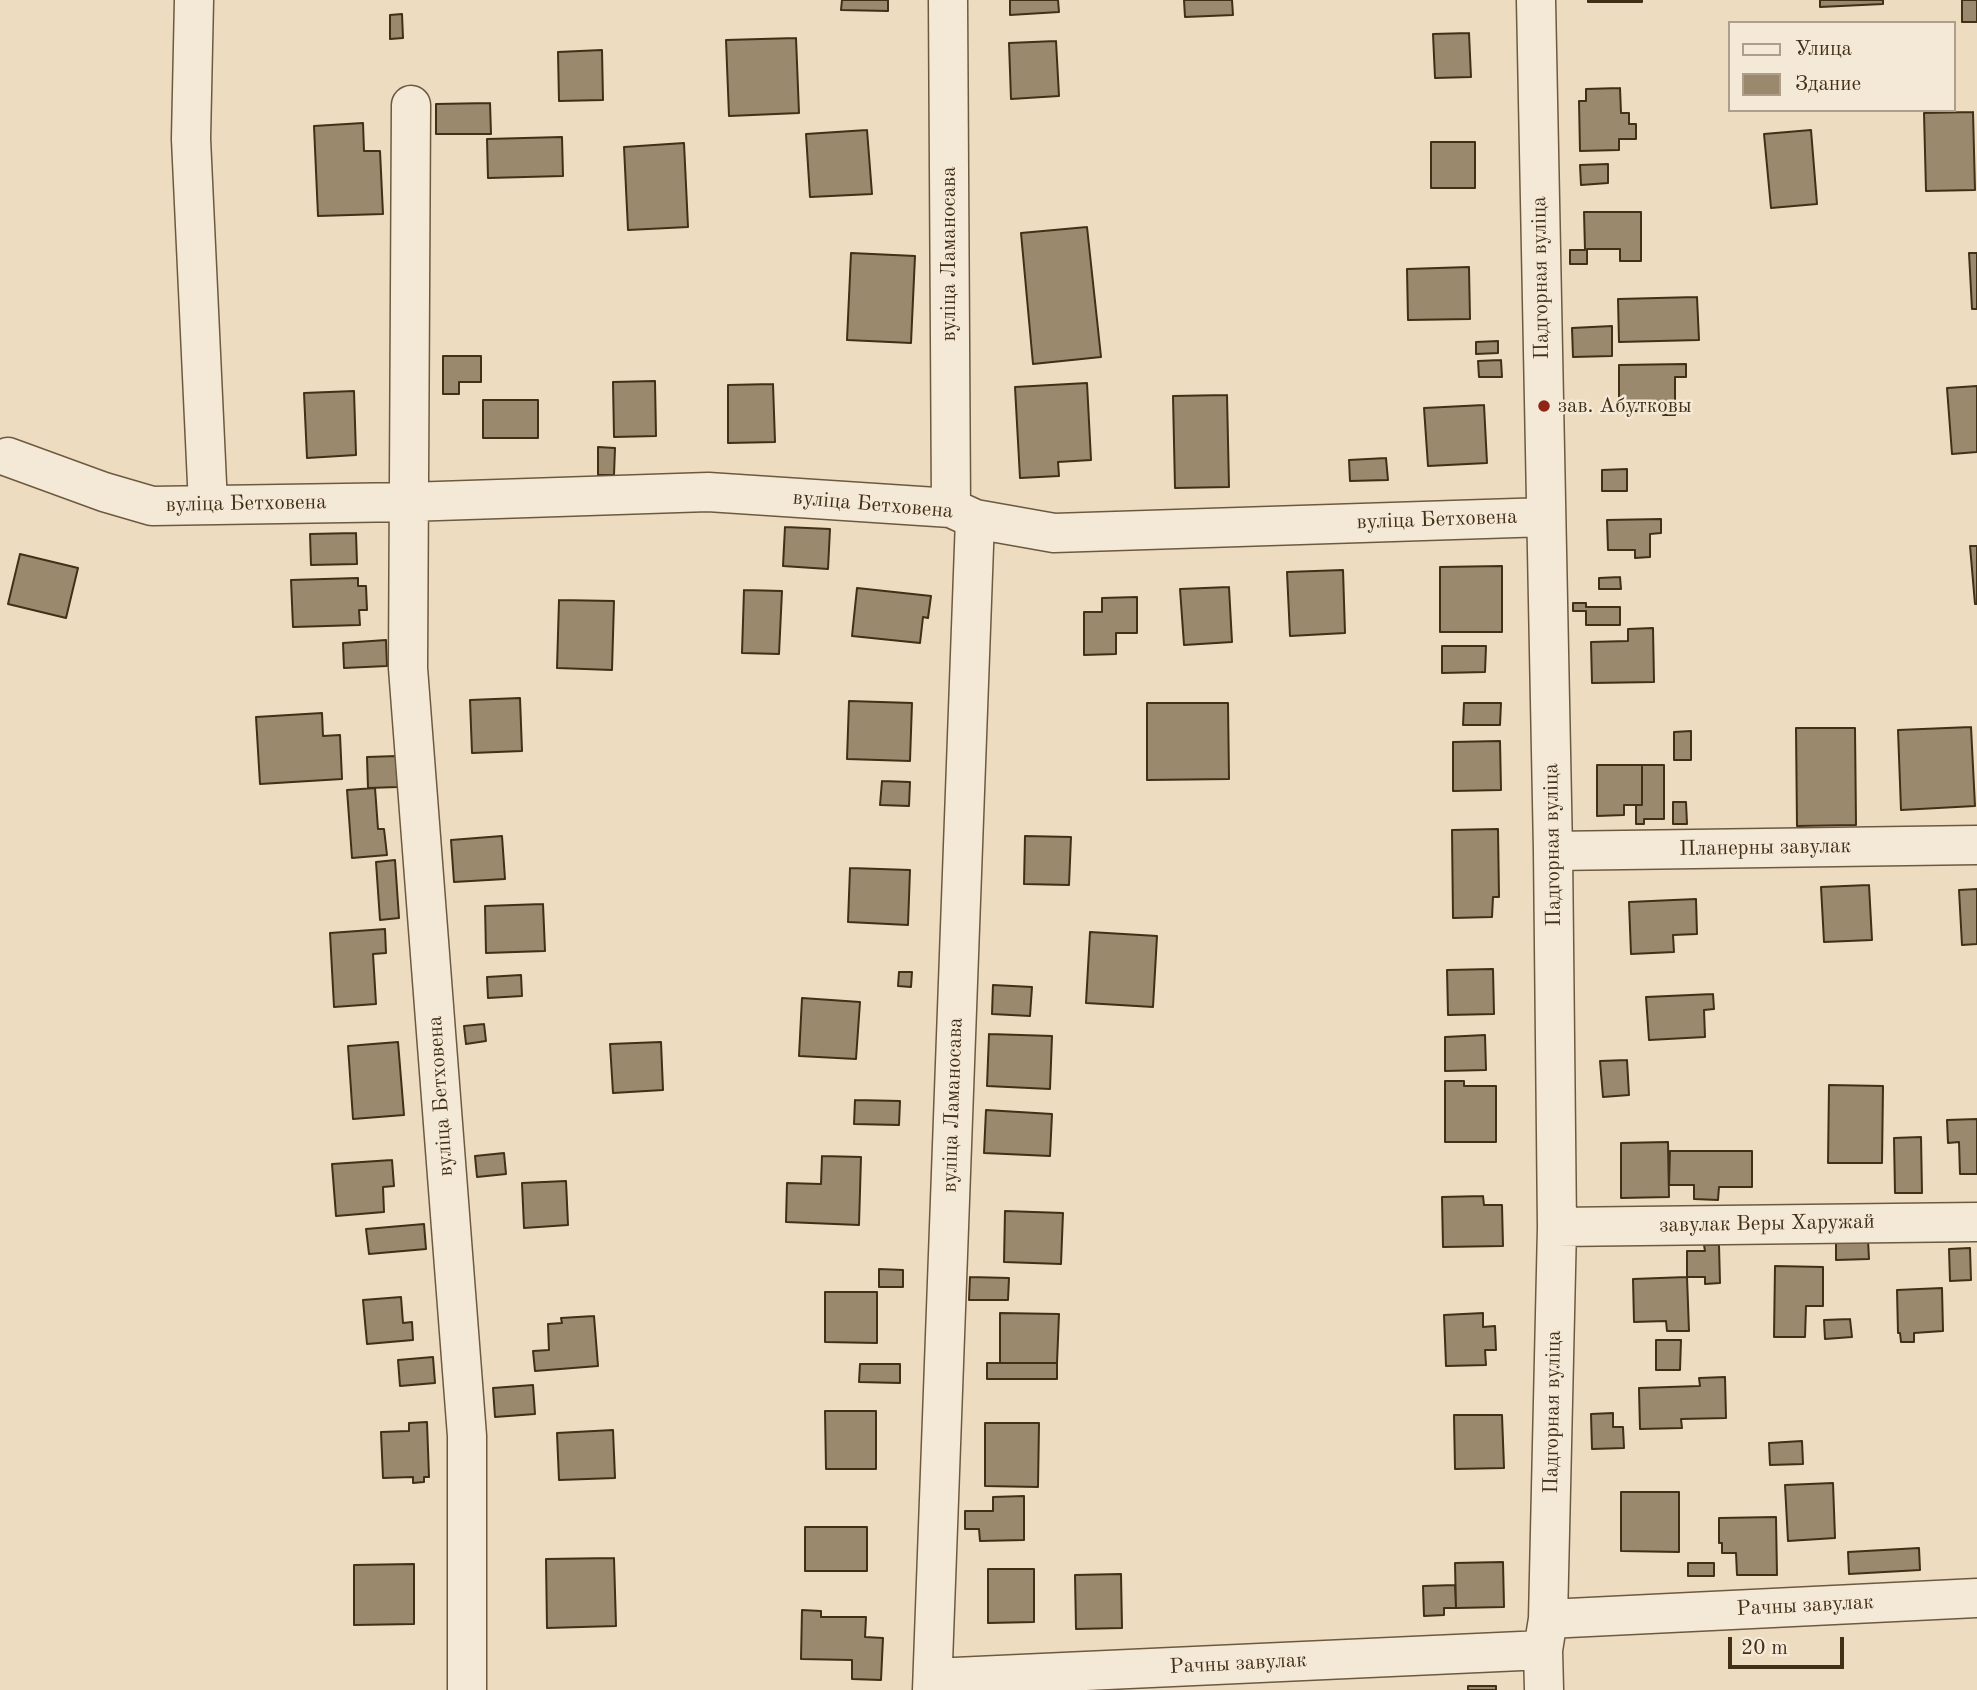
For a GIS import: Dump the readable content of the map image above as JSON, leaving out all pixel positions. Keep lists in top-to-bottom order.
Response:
{
  "streets": {
    "street": [
      "вуліца Ламаносава",
      "Падгорная вуліца",
      "вуліца Бетховена",
      "Планерны завулак",
      "завулак Веры Харужай",
      "Рачны завулак"
    ]
  },
  "crossings": [
    ["вуліца Ламаносава", "вуліца Бетховена"],
    ["вуліца Ламаносава", "Рачны завулак"],
    ["Падгорная вуліца", "вуліца Бетховена"],
    ["Падгорная вуліца", "Планерны завулак"],
    ["Падгорная вуліца", "завулак Веры Харужай"],
    ["Падгорная вуліца", "Рачны завулак"]
  ],
  "places": ["зав. Абутковы"],
  "legend": ["Улица", "Здание"],
  "scale_bar": "20 m"
}
